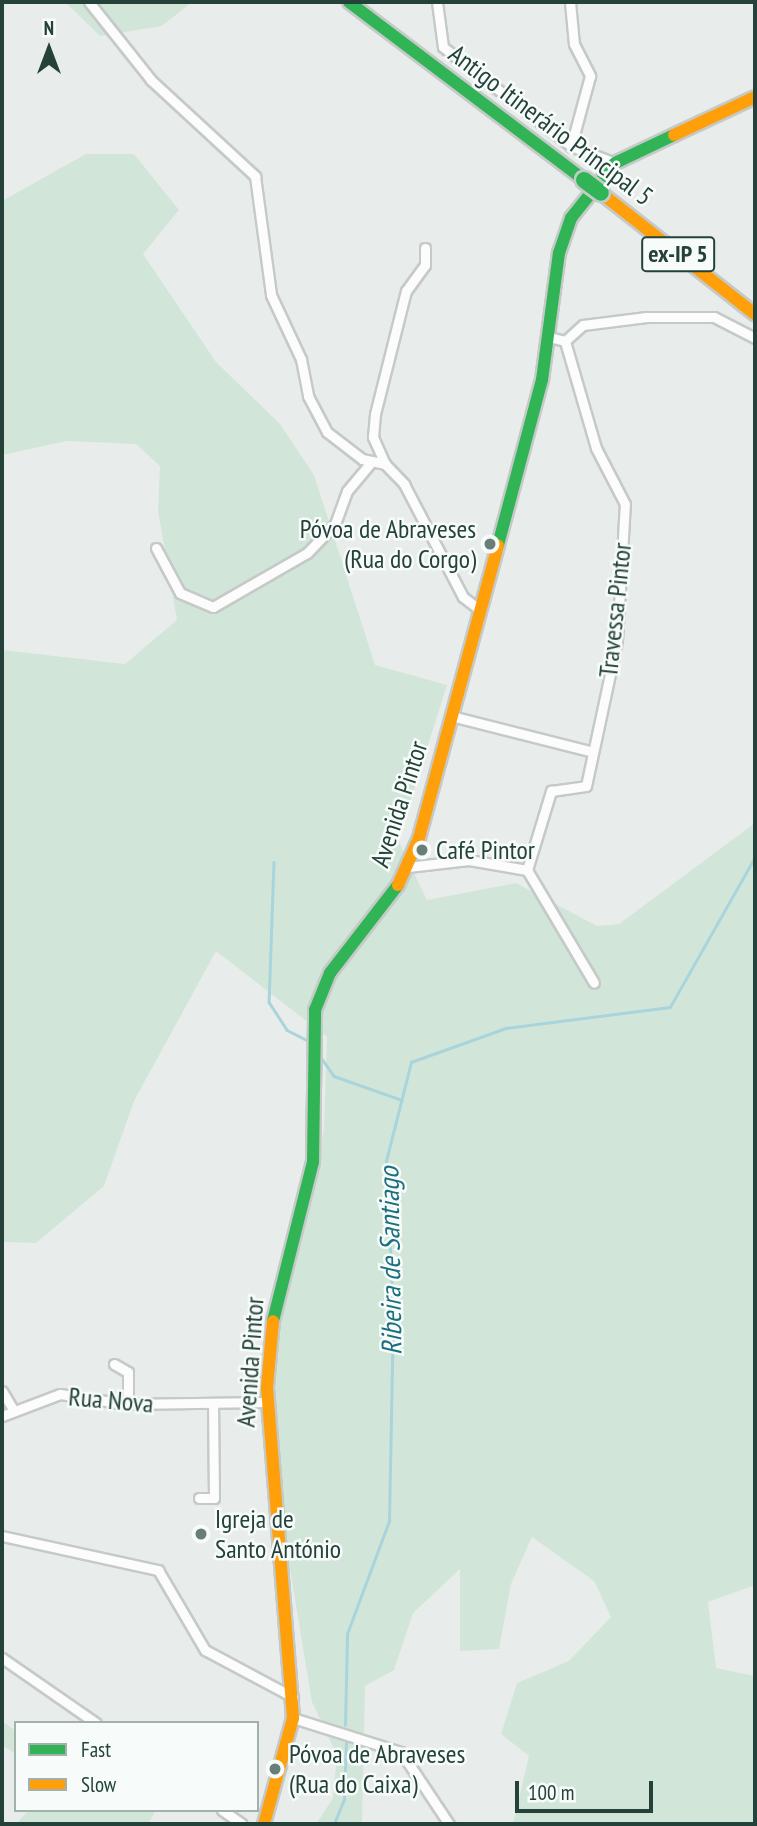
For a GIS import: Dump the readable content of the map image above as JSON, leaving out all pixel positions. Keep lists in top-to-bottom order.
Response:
{
  "streets": {
    "main road": ["Antigo Itinerário Principal 5", "ex-IP 5", "Avenida Pintor"],
    "street": ["Travessa Pintor", "Rua Nova"]
  },
  "crossings": [
    ["Travessa Pintor", "Avenida Pintor"],
    ["Avenida Pintor", "Rua Nova"]
  ],
  "water": ["Ribeira de Santiago"],
  "places": [
    "Póvoa de Abraveses (Rua do Corgo)",
    "Café Pintor",
    "Igreja de Santo António",
    "Póvoa de Abraveses (Rua do Caixa)"
  ],
  "legend": ["Fast", "Slow"],
  "scale_bar": "100 m",
  "north": "top"
}
